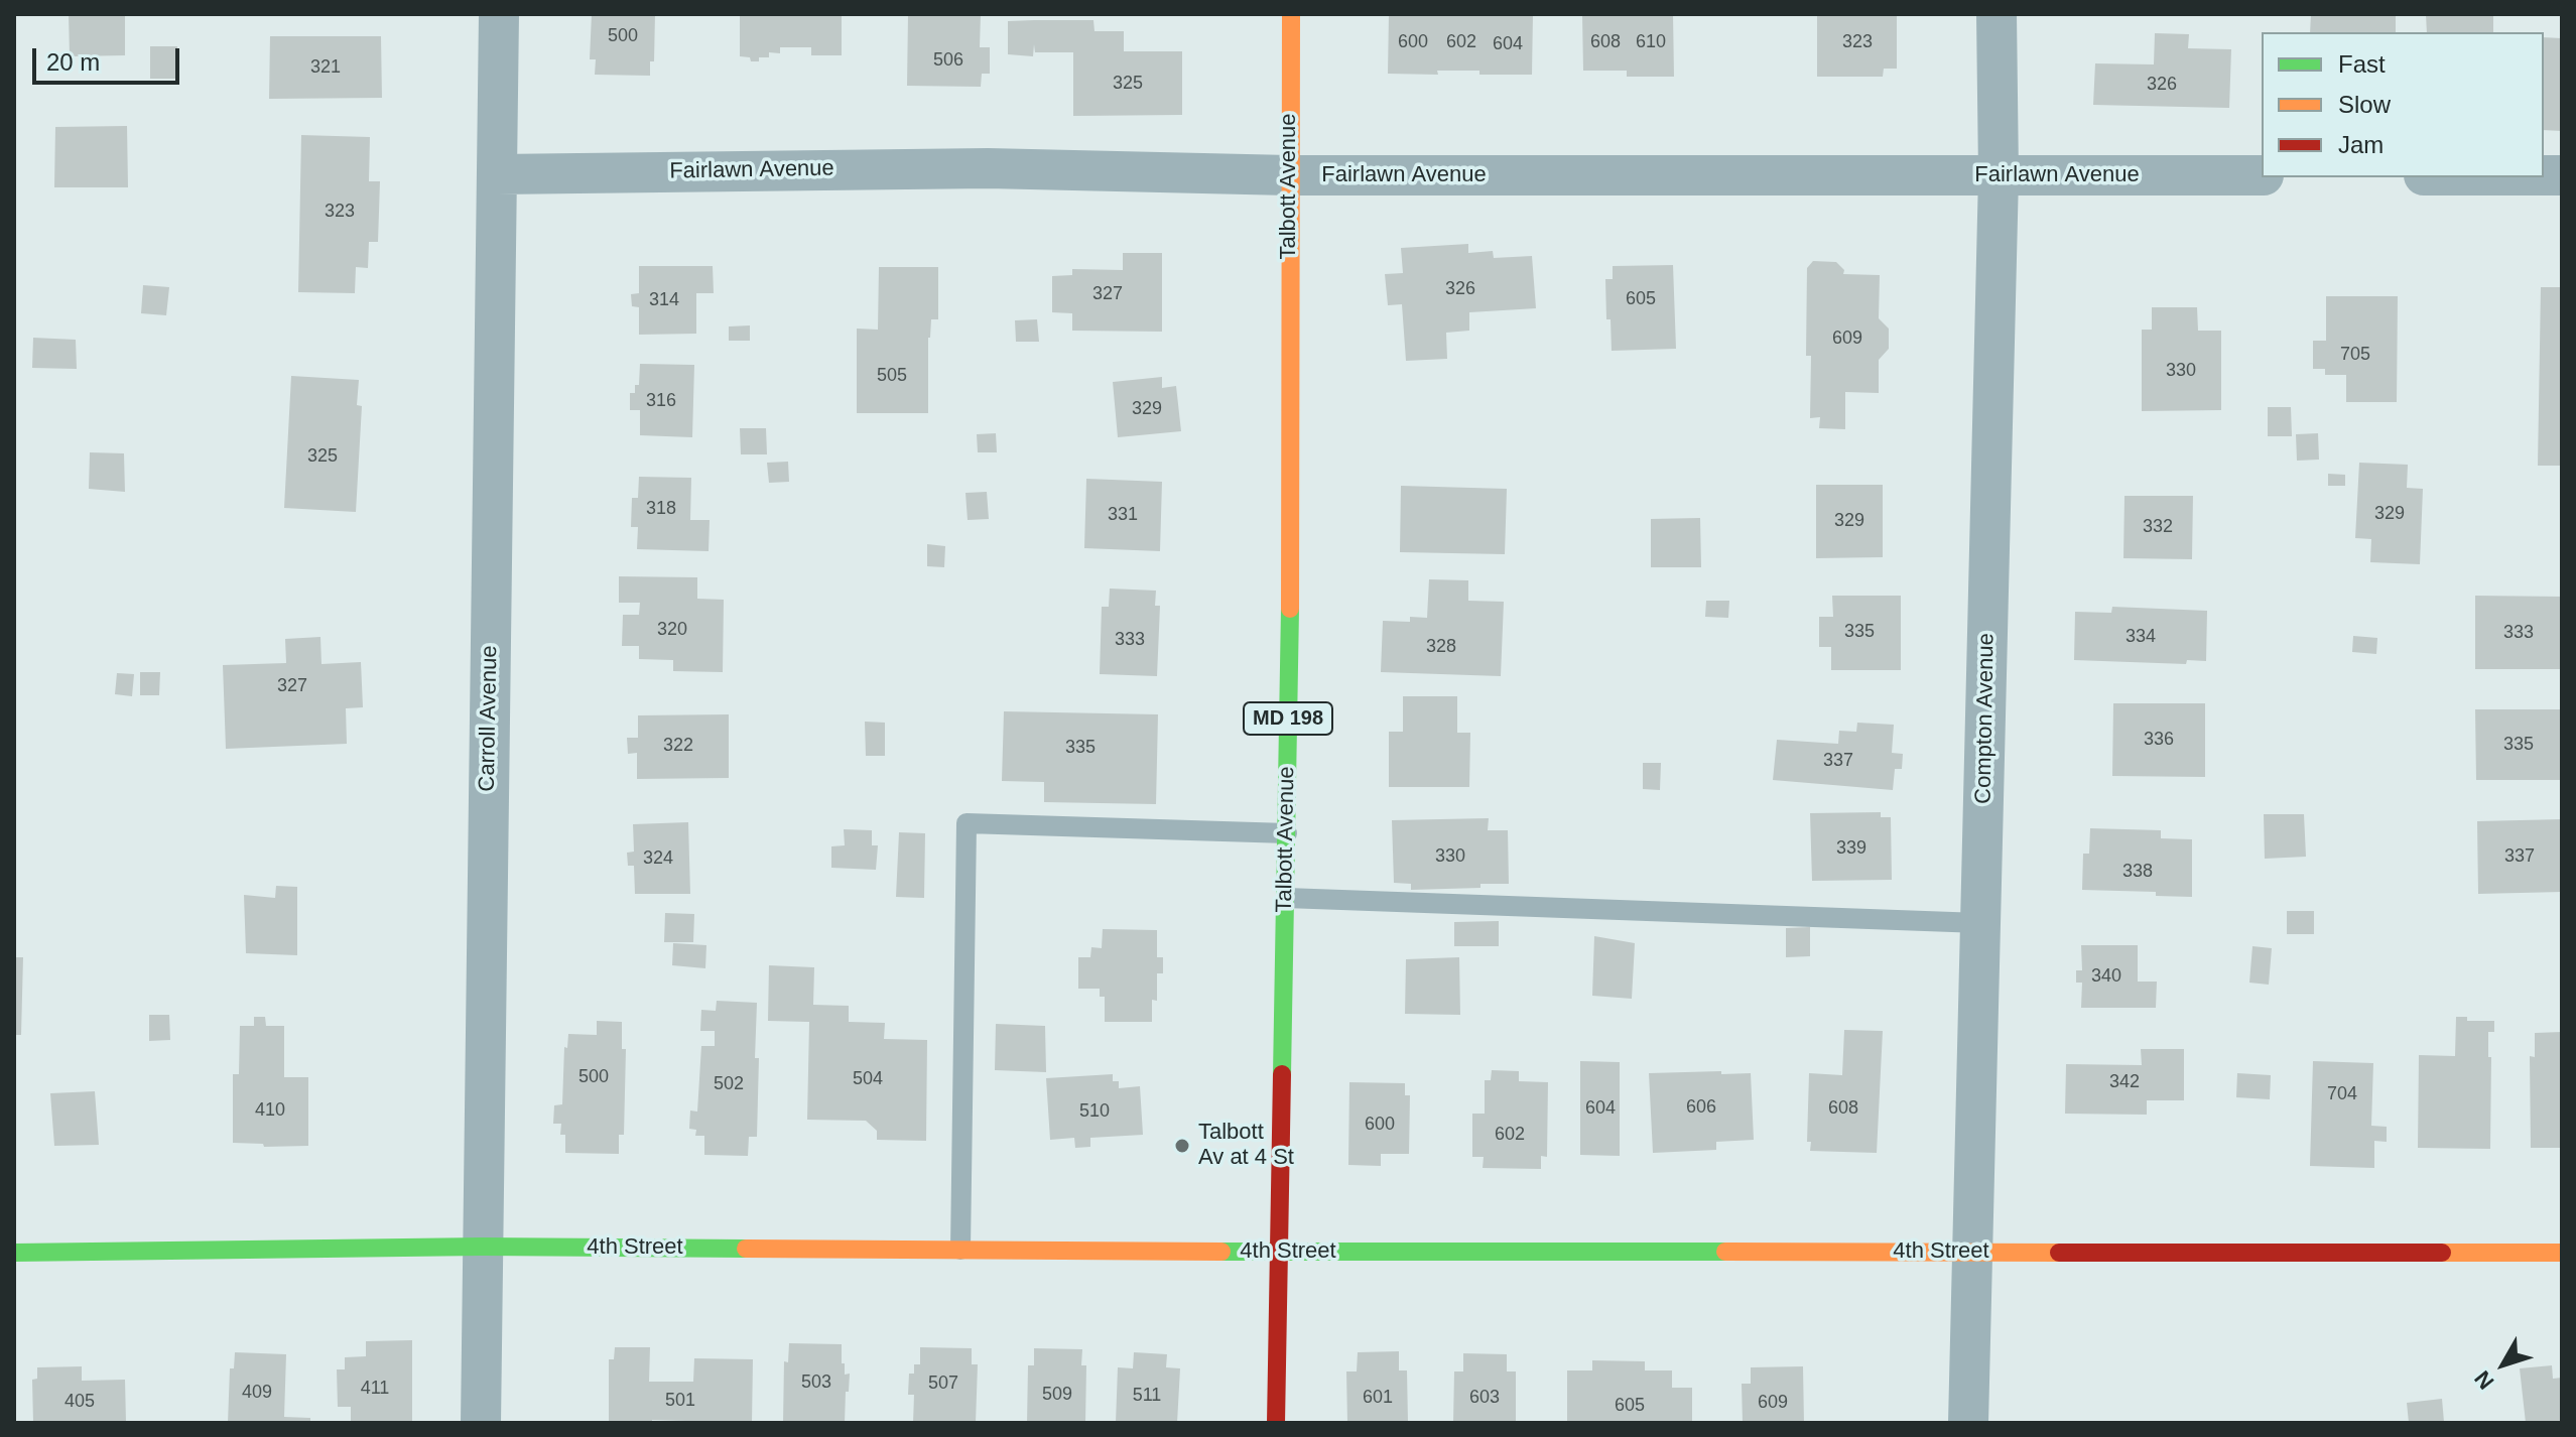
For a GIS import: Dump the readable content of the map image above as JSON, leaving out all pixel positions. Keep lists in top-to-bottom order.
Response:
{
  "streets": {
    "street": [
      "Fairlawn Avenue",
      "Talbott Avenue",
      "Carroll Avenue",
      "MD 198",
      "Compton Avenue",
      "4th Street"
    ]
  },
  "crossings": [
    ["Fairlawn Avenue", "Talbott Avenue"],
    ["Fairlawn Avenue", "Carroll Avenue"],
    ["Fairlawn Avenue", "Compton Avenue"],
    ["Talbott Avenue", "4th Street"],
    ["Carroll Avenue", "4th Street"],
    ["Compton Avenue", "4th Street"]
  ],
  "places": ["Talbott Av at 4 St"],
  "house_numbers": [
    "500",
    "600",
    "602",
    "608",
    "610",
    "323",
    "604",
    "506",
    "321",
    "325",
    "326",
    "323",
    "326",
    "327",
    "605",
    "314",
    "609",
    "705",
    "330",
    "505",
    "316",
    "329",
    "325",
    "318",
    "329",
    "331",
    "329",
    "332",
    "320",
    "335",
    "333",
    "334",
    "333",
    "328",
    "327",
    "336",
    "335",
    "322",
    "335",
    "337",
    "339",
    "330",
    "337",
    "324",
    "338",
    "340",
    "500",
    "504",
    "342",
    "502",
    "704",
    "606",
    "604",
    "608",
    "410",
    "510",
    "600",
    "602",
    "503",
    "507",
    "411",
    "409",
    "509",
    "511",
    "601",
    "603",
    "501",
    "405",
    "609",
    "605"
  ],
  "legend": ["Fast", "Slow", "Jam"],
  "scale_bar": "20 m",
  "north": "bottom left"
}
